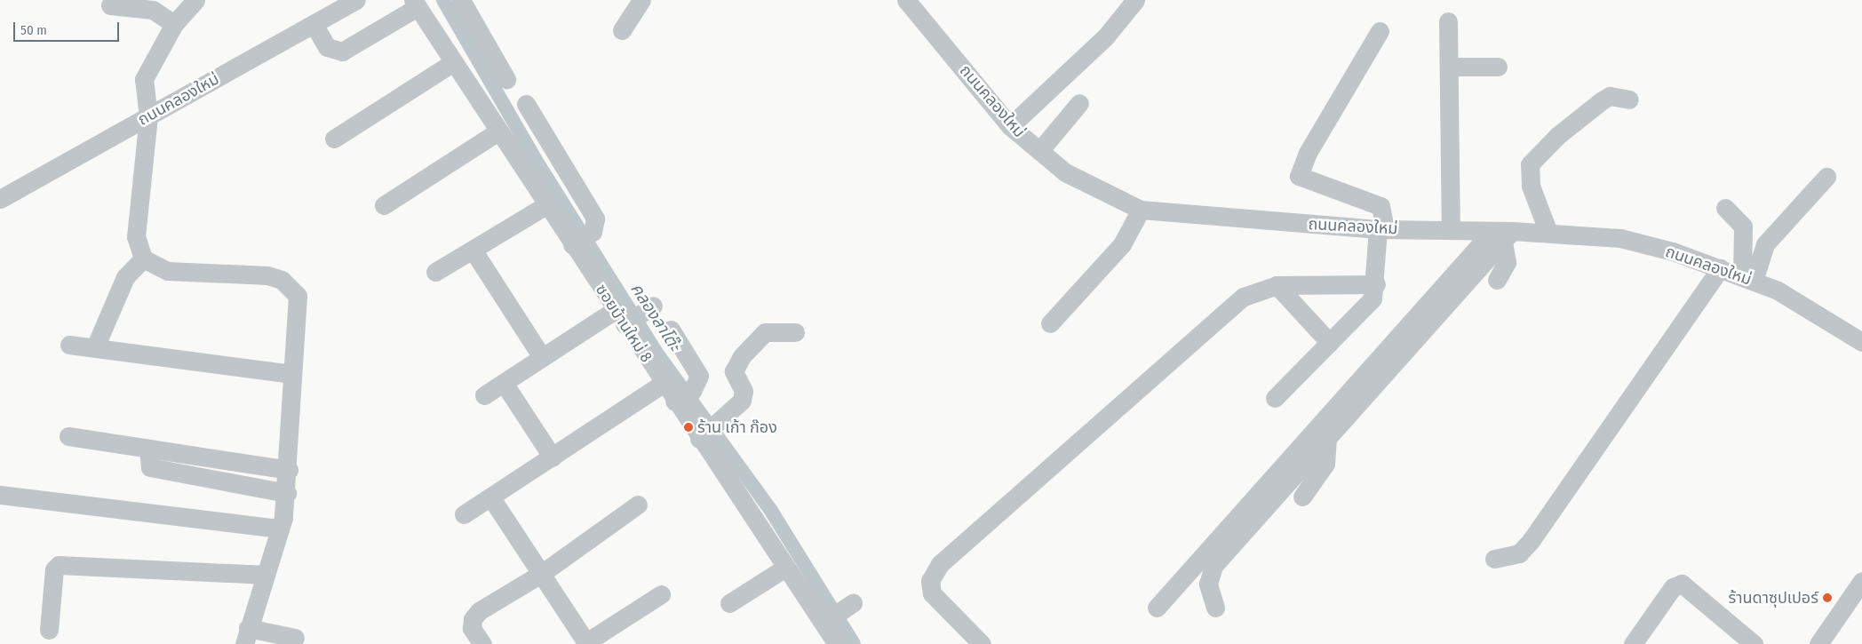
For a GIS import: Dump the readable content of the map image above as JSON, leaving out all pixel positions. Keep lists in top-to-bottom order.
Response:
{
  "streets": {
    "street": ["ถนนคลองใหม่", "ซอยบ้านใหม่ 8"]
  },
  "water": ["คลองลาโต๊ะ"],
  "places": ["ร้าน เก้า ก๊อง", "ร้านดาซุปเปอร์"],
  "scale_bar": "50 m"
}
